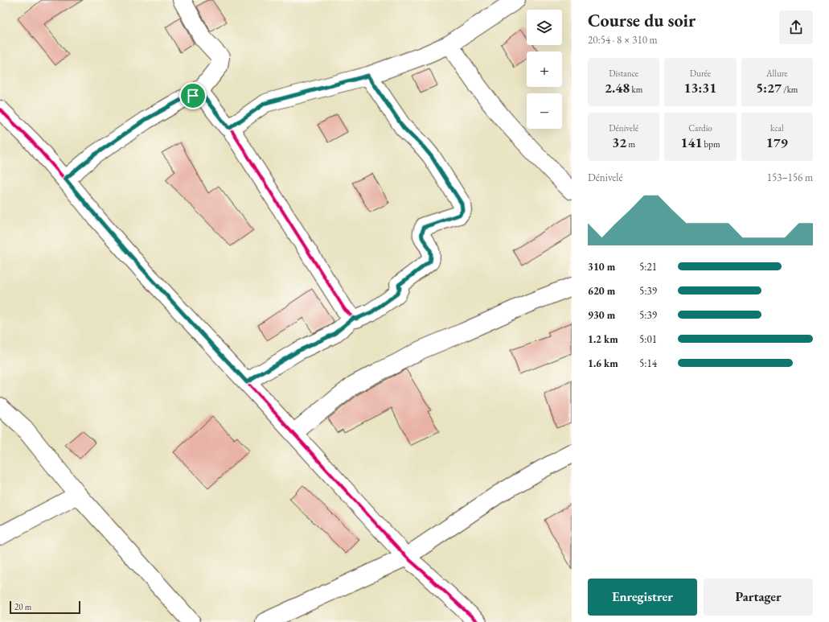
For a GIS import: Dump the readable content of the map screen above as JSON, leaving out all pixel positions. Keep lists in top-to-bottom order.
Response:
{
  "scale_bar": "20 m",
  "page": {
    "heading": ["Course du soir", "20:54 · 8 × 310 m"],
    "map_buttons": ["+", "−"],
    "stats": [
      ["Distance", "2.48 km"],
      ["Durée", "13:31"],
      ["Allure", "5:27 /km"],
      ["Dénivelé", "32 m"],
      ["Cardio", "141 bpm"],
      ["kcal", "179"]
    ],
    "chart": ["Dénivelé", "153–156 m"],
    "list": [
      {
        "name": "310 m",
        "note": "5:21"
      },
      {
        "name": "620 m",
        "note": "5:39"
      },
      {
        "name": "930 m",
        "note": "5:39"
      },
      {
        "name": "1.2 km",
        "note": "5:01"
      },
      {
        "name": "1.6 km",
        "note": "5:14"
      }
    ],
    "buttons": ["Enregistrer", "Partager"],
    "scale": "20 m"
  }
}
